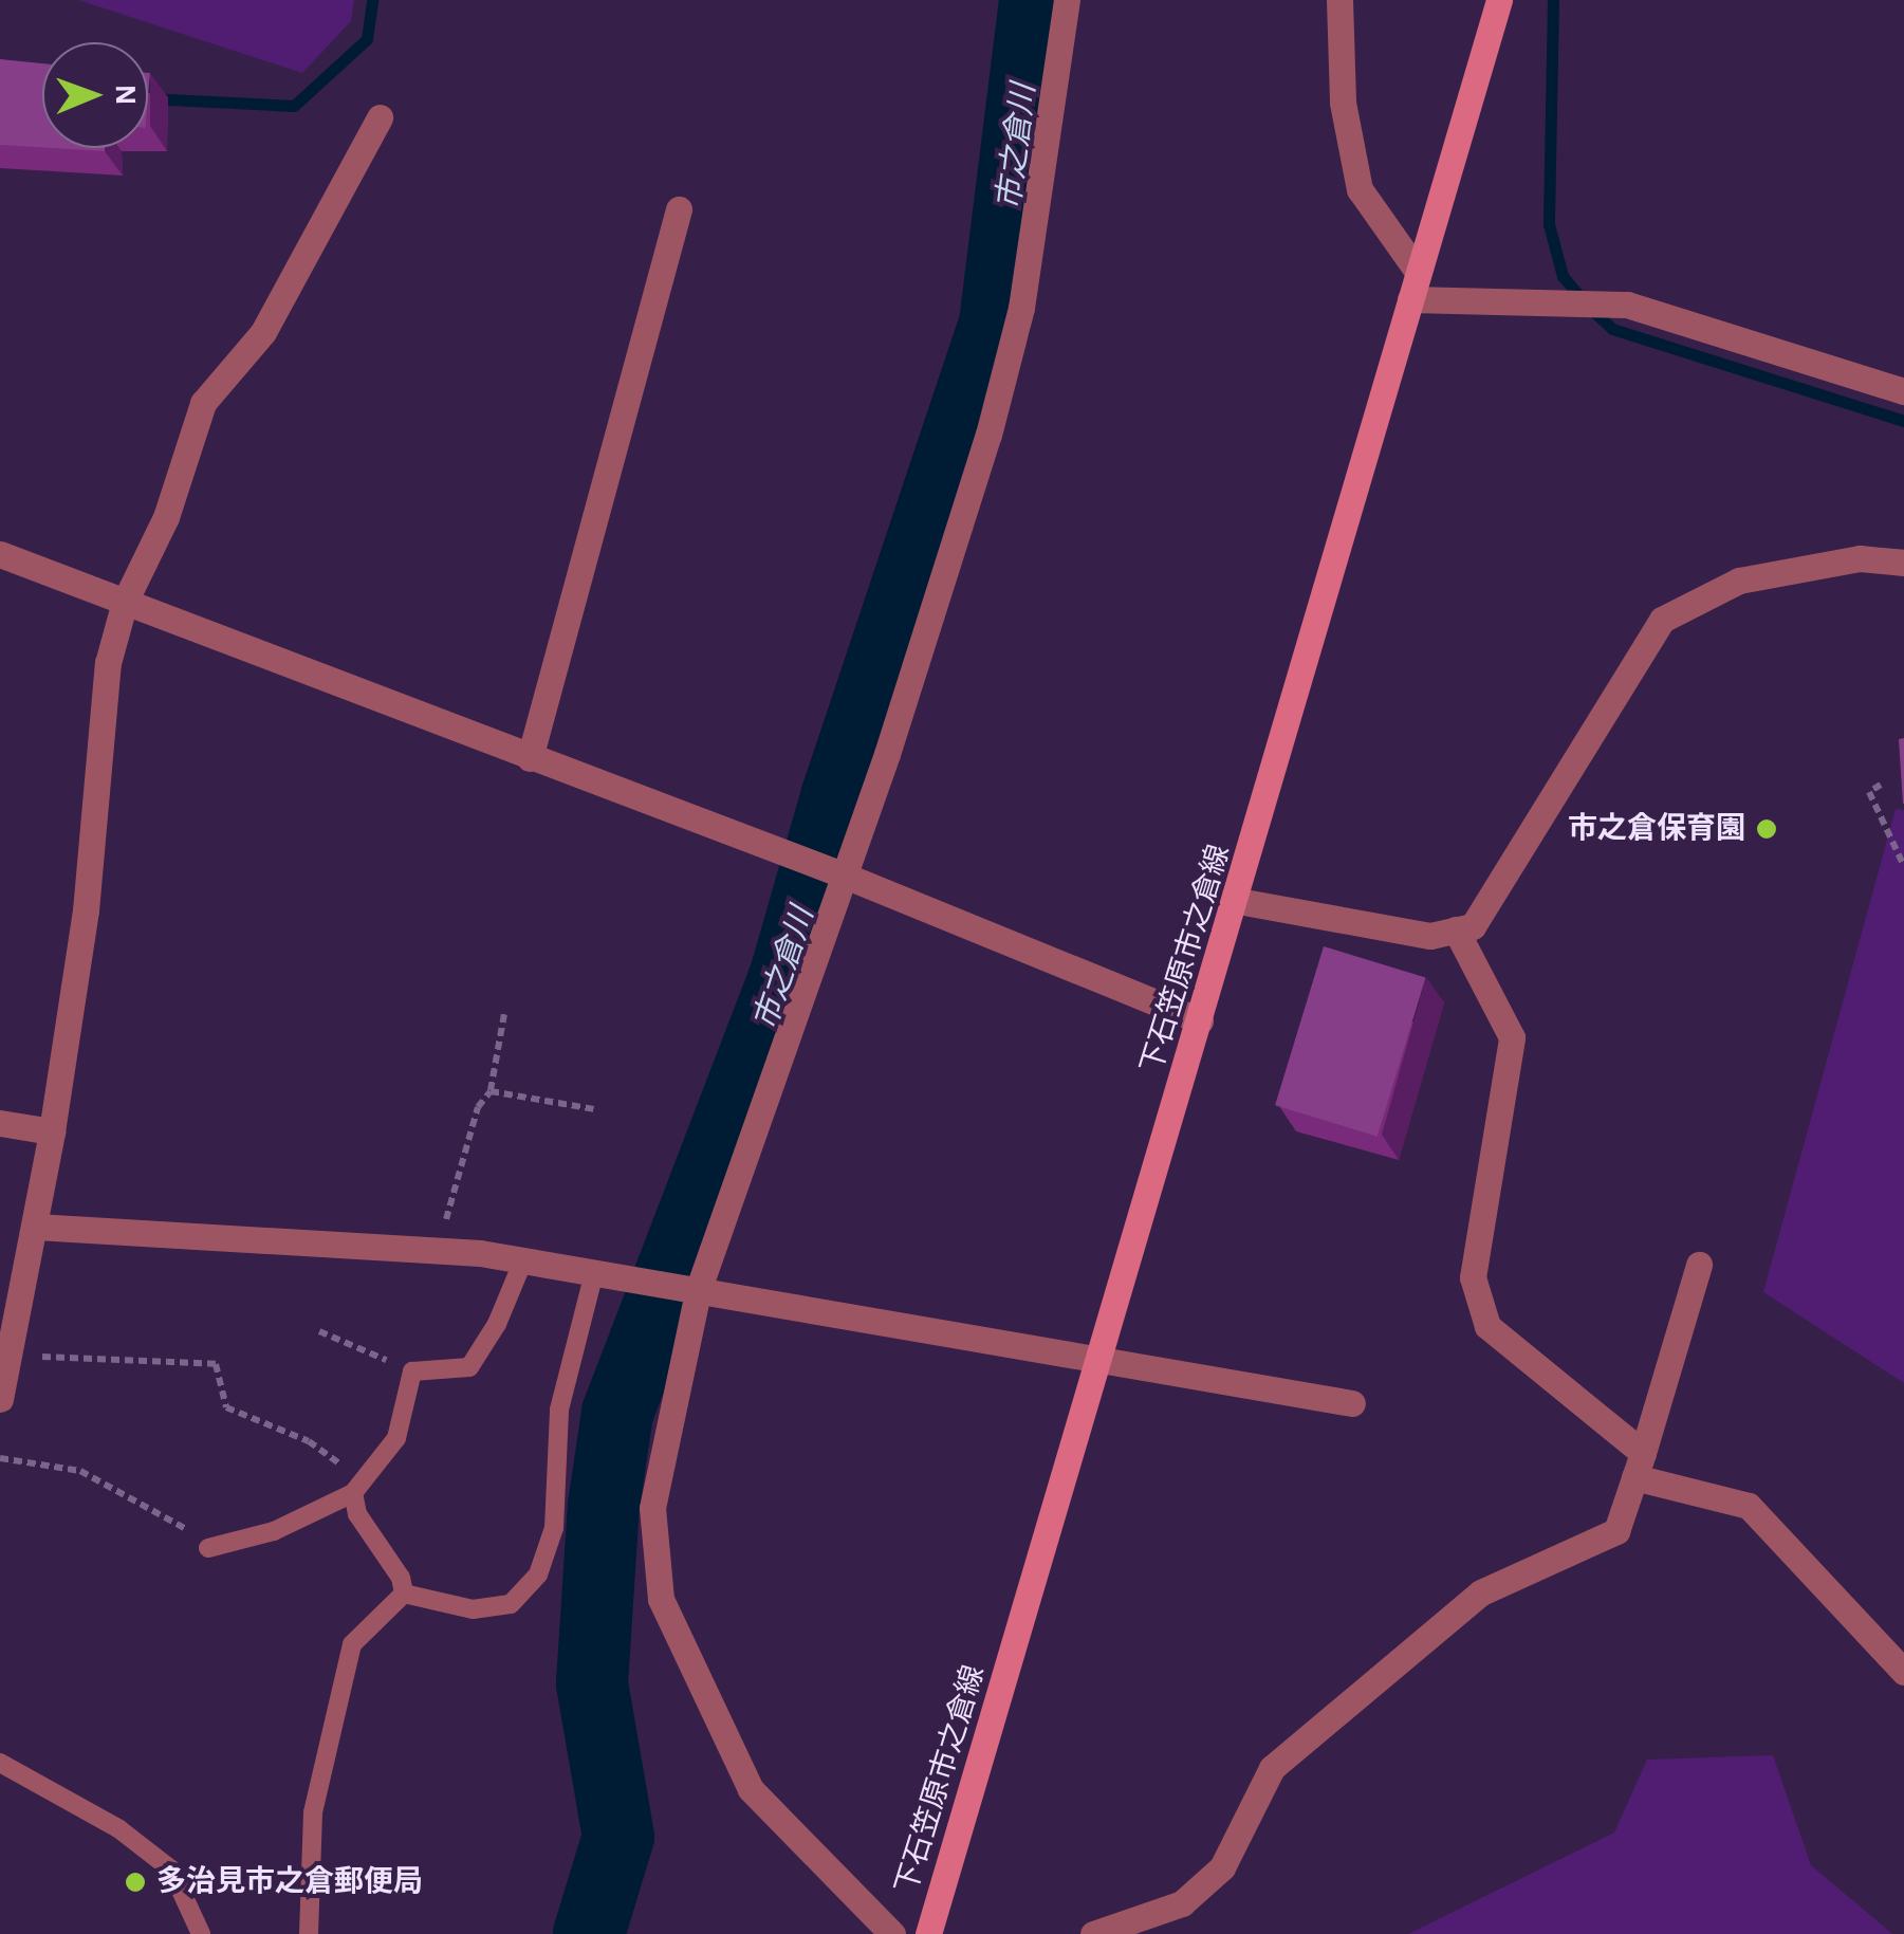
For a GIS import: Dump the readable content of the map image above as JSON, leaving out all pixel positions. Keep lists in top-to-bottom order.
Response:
{
  "streets": {
    "main road": ["下石笠原市之倉線"]
  },
  "water": ["市之倉川"],
  "places": ["市之倉保育園", "多治見市之倉郵便局"],
  "north": "right"
}
